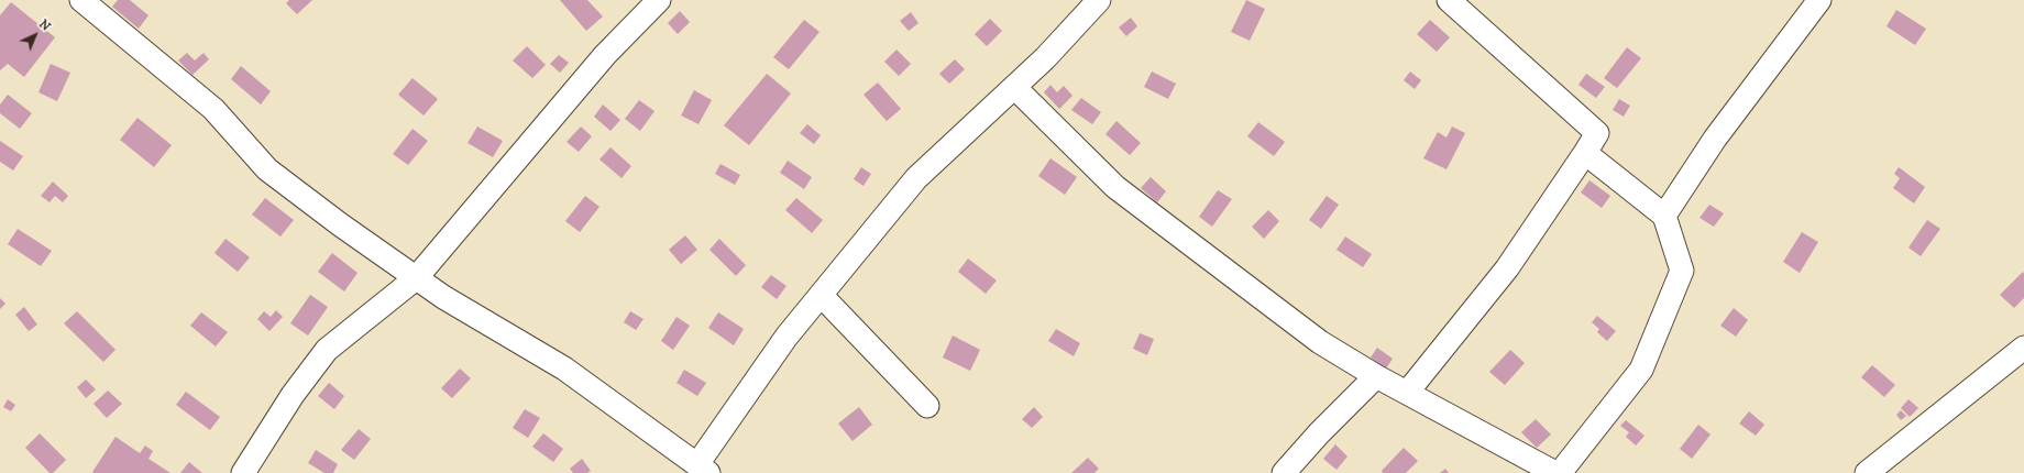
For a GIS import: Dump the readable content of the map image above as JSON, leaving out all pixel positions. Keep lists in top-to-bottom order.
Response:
{
  "north": "top right"
}
